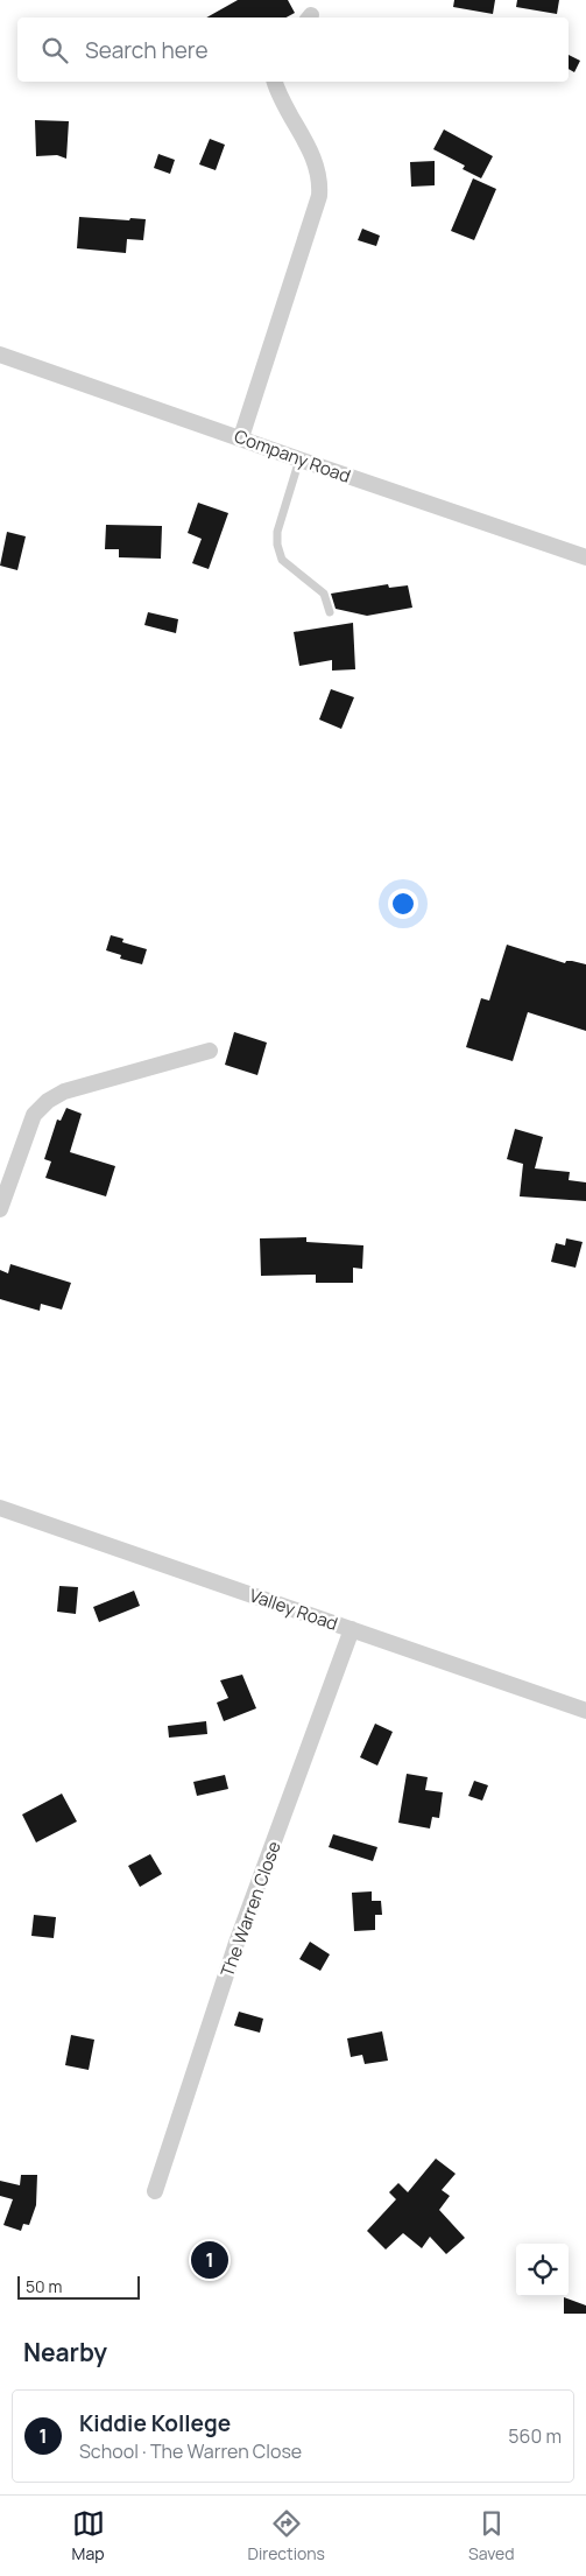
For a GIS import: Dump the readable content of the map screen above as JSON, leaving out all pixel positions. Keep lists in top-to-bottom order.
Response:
{
  "streets": {
    "street": ["Company Road", "Valley Road", "The Warren Close"]
  },
  "crossings": [
    ["Valley Road", "The Warren Close"]
  ],
  "scale_bar": "50 m",
  "page": {
    "search": "Search here",
    "pins": "1",
    "scale": "50 m",
    "heading": "Nearby",
    "list": [
      {
        "mark": "1",
        "name": "Kiddie Kollege",
        "note": "School · The Warren Close",
        "value": "560 m"
      }
    ],
    "nav": ["Map", "Directions", "Saved"]
  }
}
